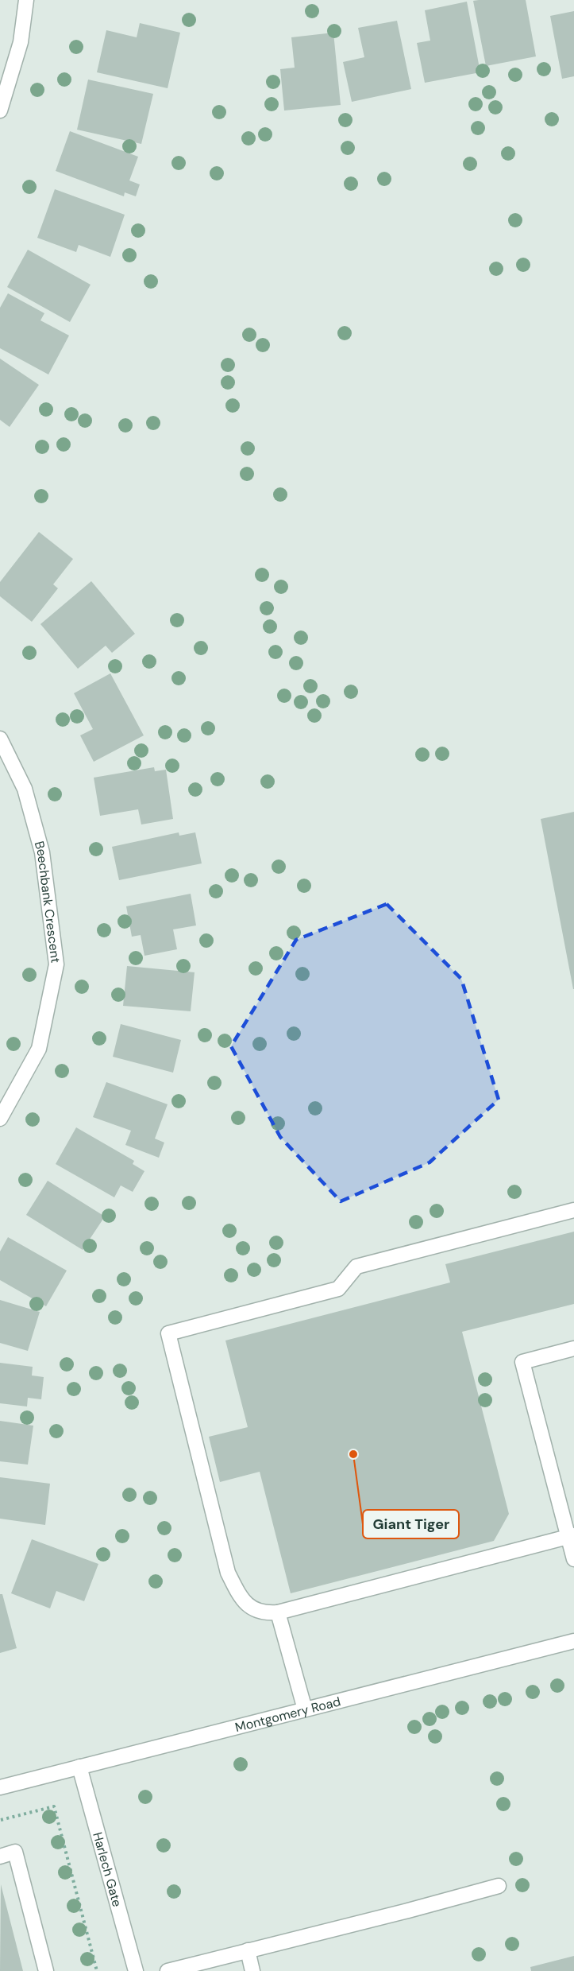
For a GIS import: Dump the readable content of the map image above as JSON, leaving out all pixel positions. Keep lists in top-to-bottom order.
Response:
{
  "streets": {
    "street": ["Beechbank Crescent", "Montgomery Road", "Harlech Gate"]
  },
  "crossings": [
    ["Montgomery Road", "Harlech Gate"]
  ],
  "places": ["Giant Tiger"]
}
